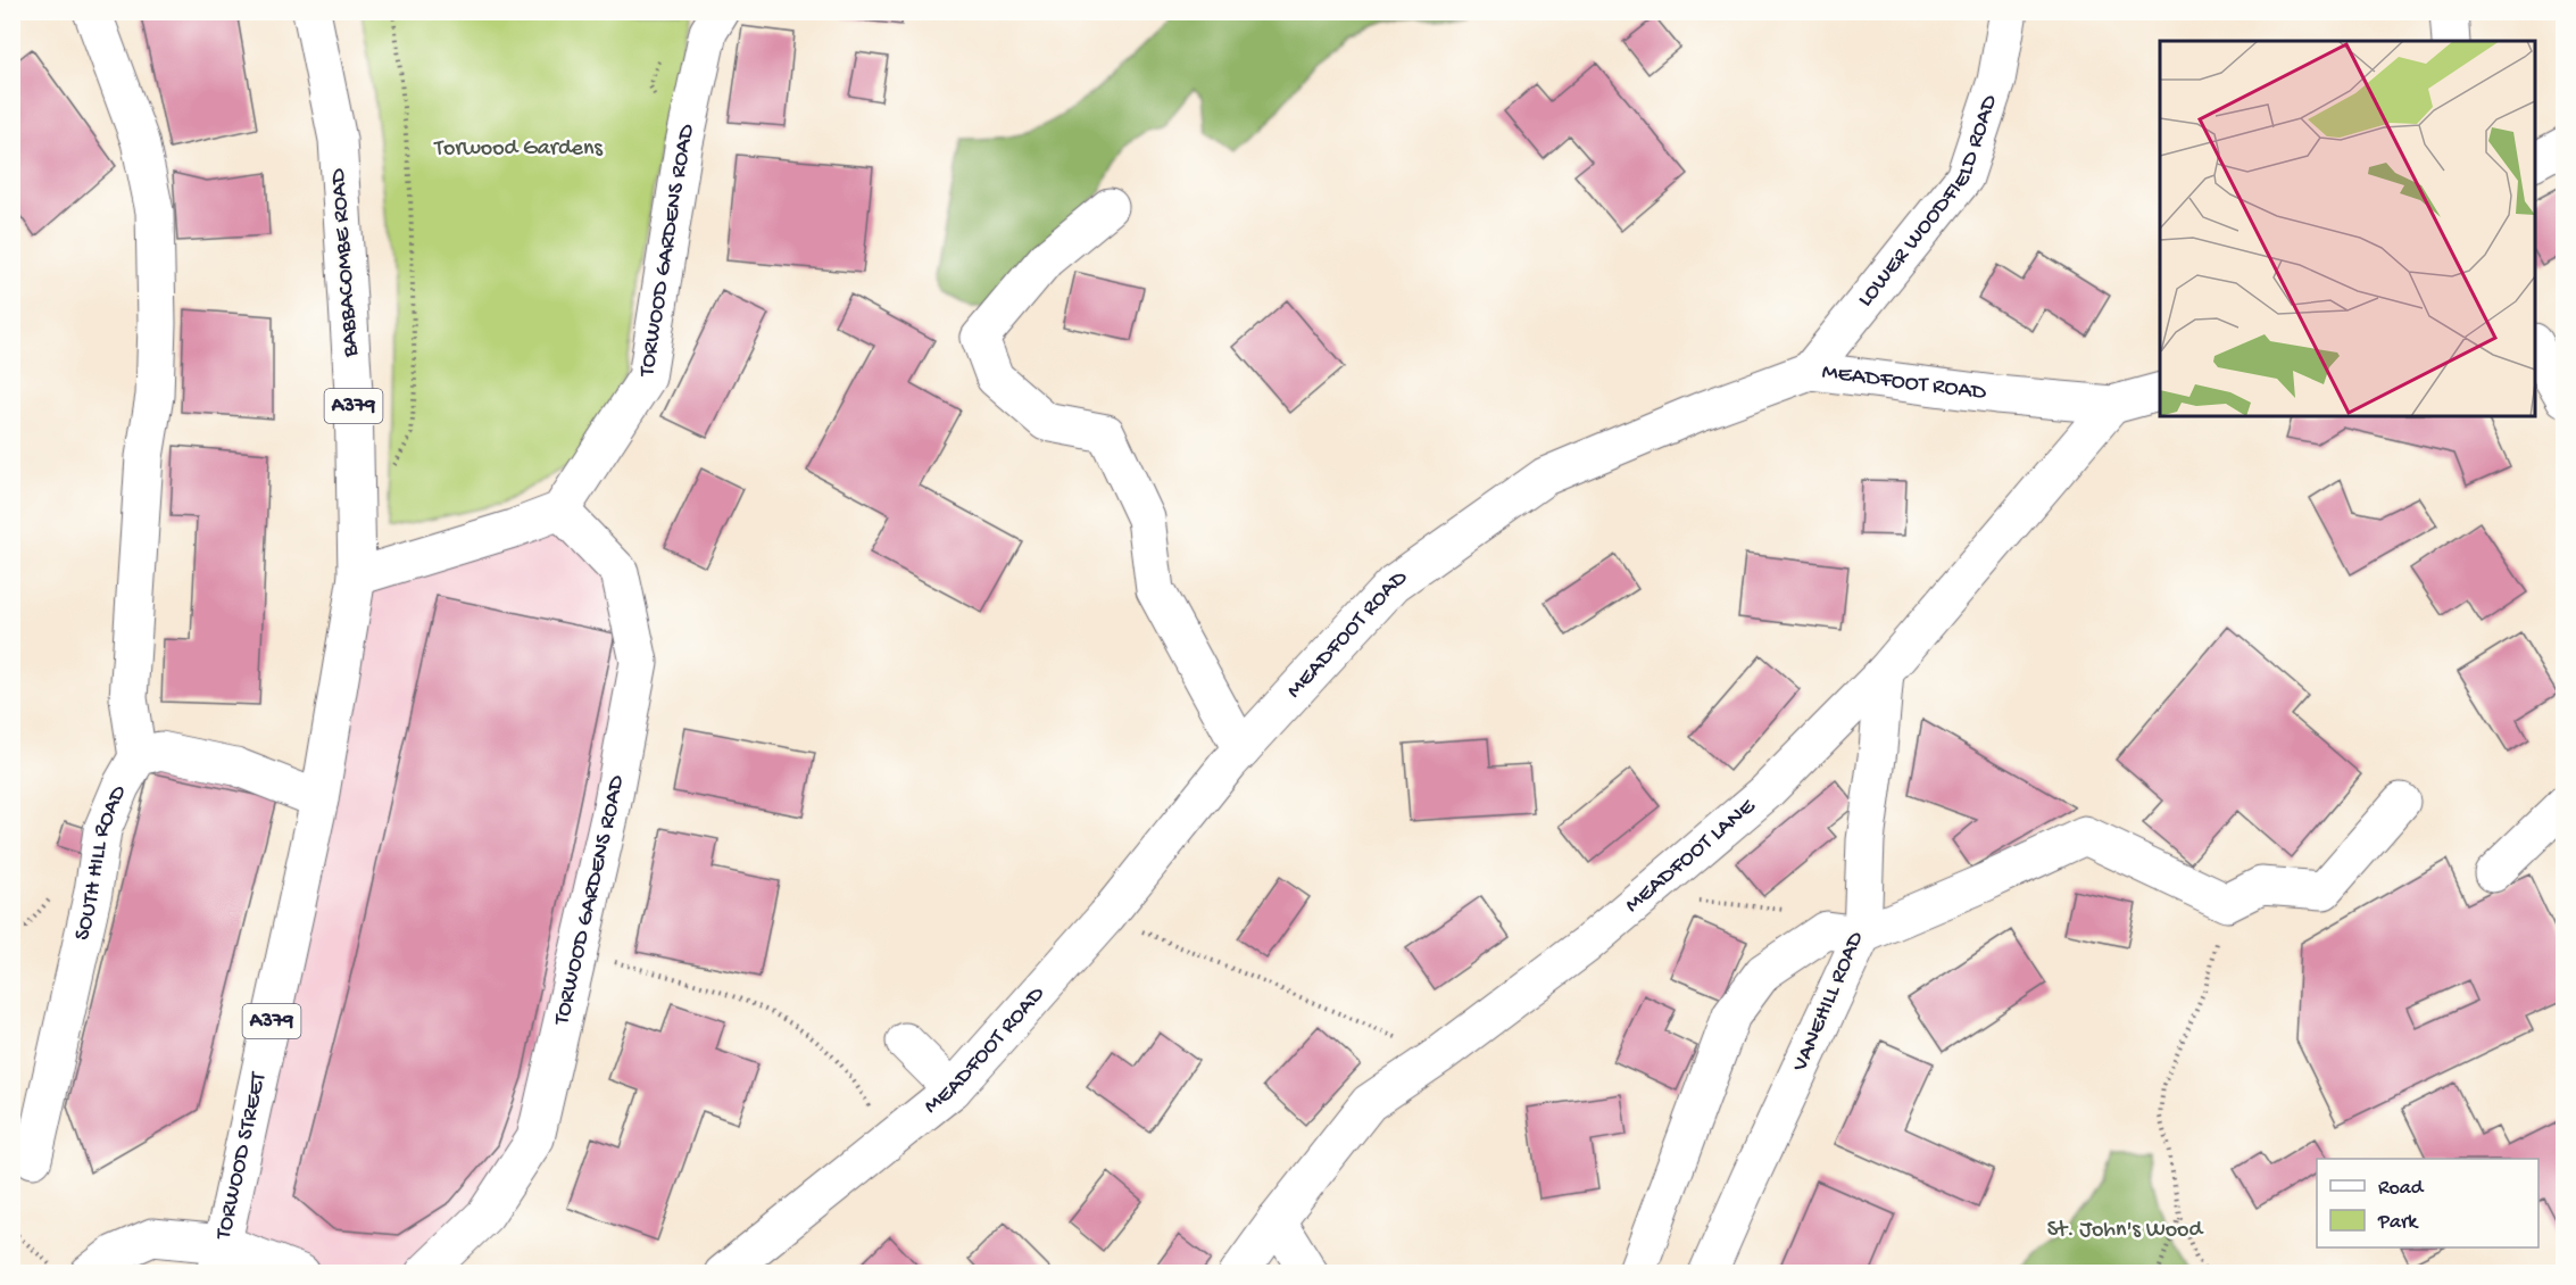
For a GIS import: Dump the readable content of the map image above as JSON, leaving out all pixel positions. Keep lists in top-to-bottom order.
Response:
{
  "streets": {
    "street": [
      "LOWER WOODFIELD ROAD",
      "TORWOOD GARDENS ROAD",
      "BABBACOMBE ROAD",
      "MEADFOOT ROAD",
      "A379",
      "MEADFOOT LANE",
      "SOUTH HILL ROAD",
      "VANEHILL ROAD",
      "TORWOOD STREET"
    ]
  },
  "crossings": [
    ["LOWER WOODFIELD ROAD", "MEADFOOT ROAD"],
    ["BABBACOMBE ROAD", "TORWOOD STREET"],
    ["MEADFOOT ROAD", "MEADFOOT LANE"],
    ["MEADFOOT LANE", "VANEHILL ROAD"]
  ],
  "parks": ["Torwood Gardens", "St. John's Wood"],
  "legend": ["Road", "Park"]
}
